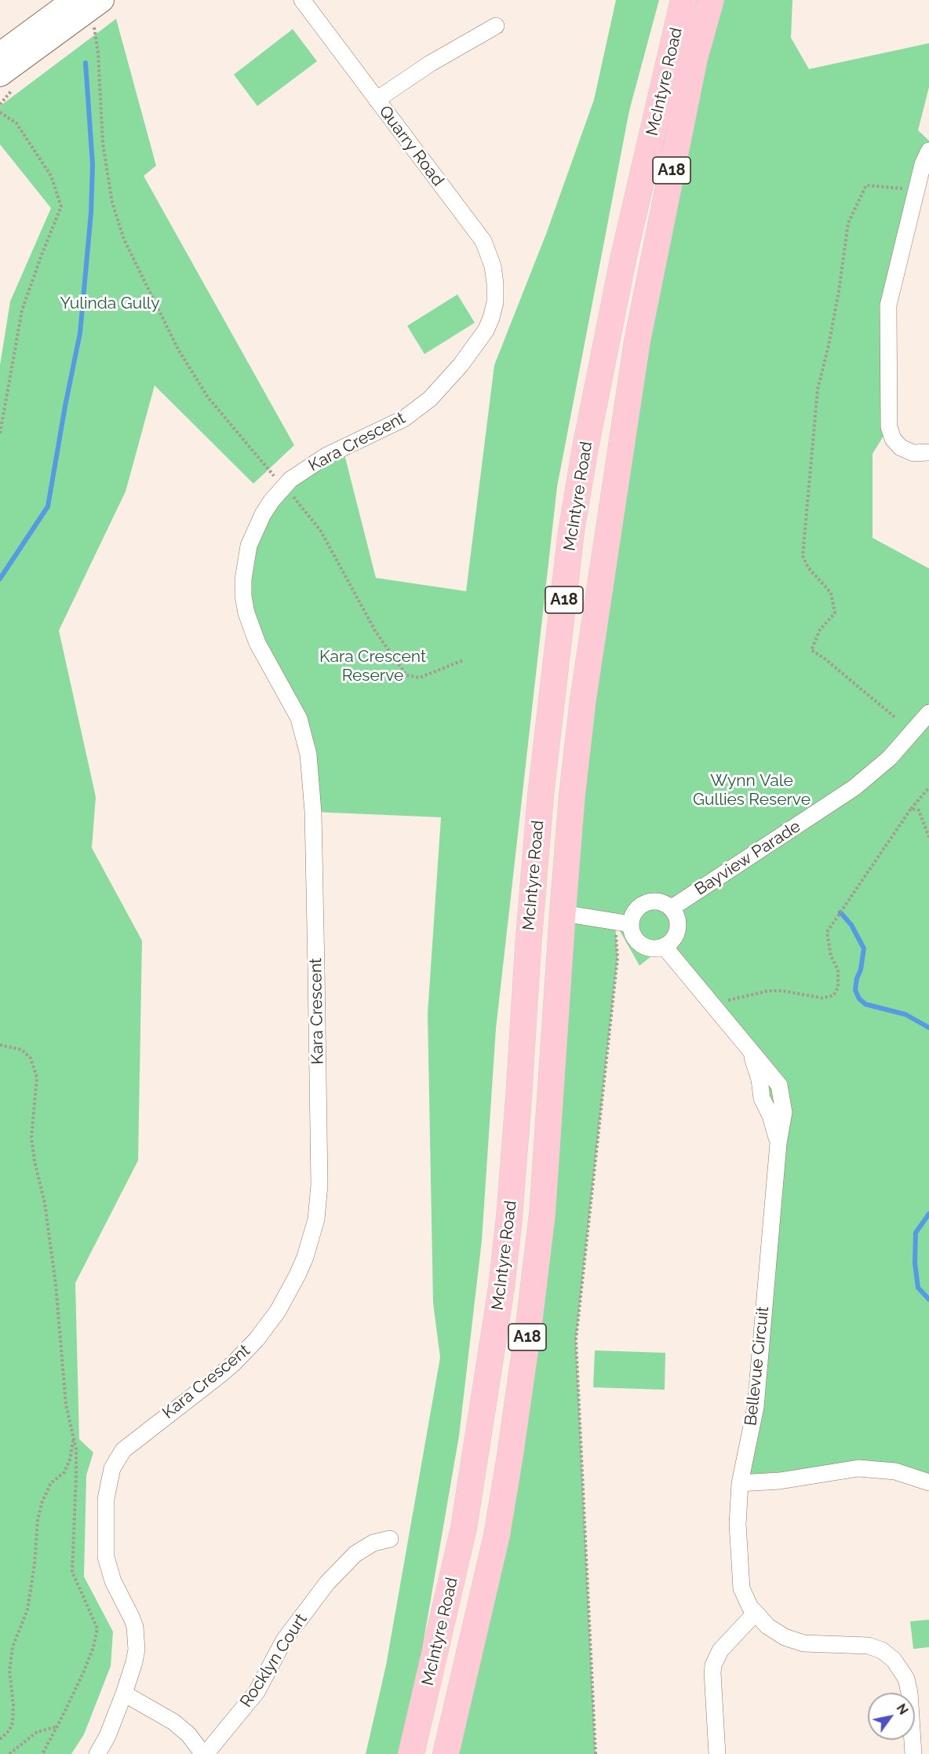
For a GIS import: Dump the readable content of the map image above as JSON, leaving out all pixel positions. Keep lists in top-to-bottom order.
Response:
{
  "streets": {
    "main road": ["McIntyre Road", "A18"],
    "street": [
      "Quarry Road",
      "Kara Crescent",
      "Bayview Parade",
      "Bellevue Circuit",
      "Rocklyn Court"
    ]
  },
  "crossings": [
    ["Quarry Road", "Kara Crescent"],
    ["Bayview Parade", "Bellevue Circuit"]
  ],
  "parks": ["Yulinda Gully", "Kara Crescent Reserve", "Wynn Vale Gullies Reserve"],
  "north": "top right"
}
